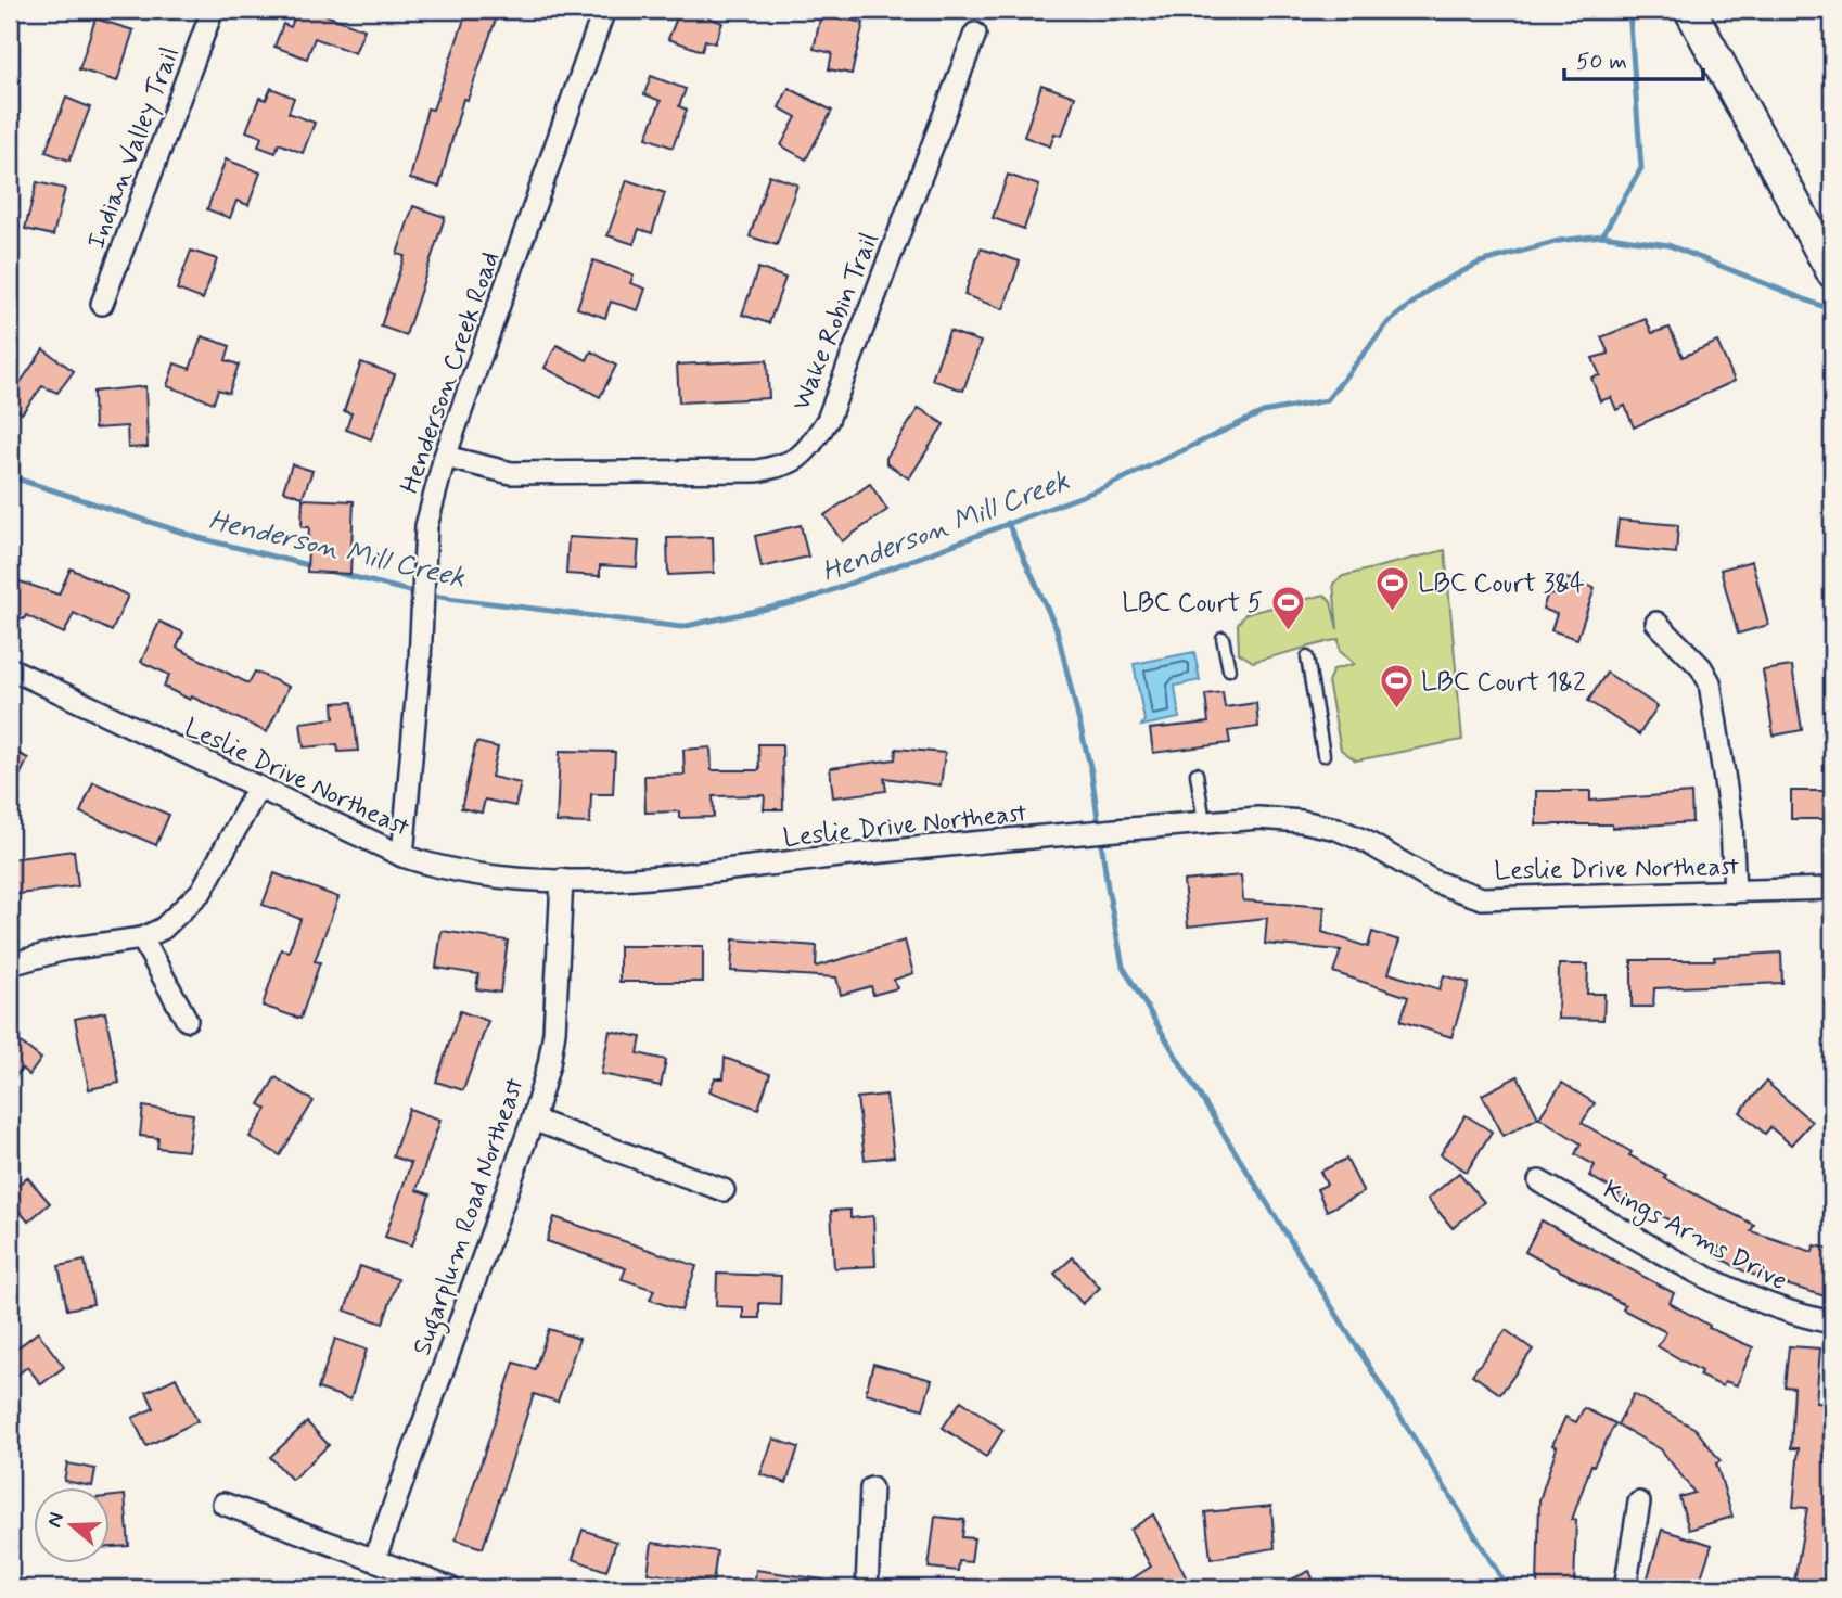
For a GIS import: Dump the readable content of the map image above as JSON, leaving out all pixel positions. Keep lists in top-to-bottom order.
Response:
{
  "streets": {
    "street": [
      "Indian Valley Trail",
      "Wake Robin Trail",
      "Henderson Creek Road",
      "Leslie Drive Northeast",
      "Sugarplum Road Northeast",
      "Kings Arms Drive"
    ]
  },
  "crossings": [
    ["Wake Robin Trail", "Henderson Creek Road"],
    ["Henderson Creek Road", "Leslie Drive Northeast"],
    ["Leslie Drive Northeast", "Sugarplum Road Northeast"]
  ],
  "water": ["Henderson Mill Creek"],
  "places": {
    "sports": ["LBC Court 3&4", "LBC Court 5", "LBC Court 1&2"]
  },
  "scale_bar": "50 m",
  "north": "left"
}
